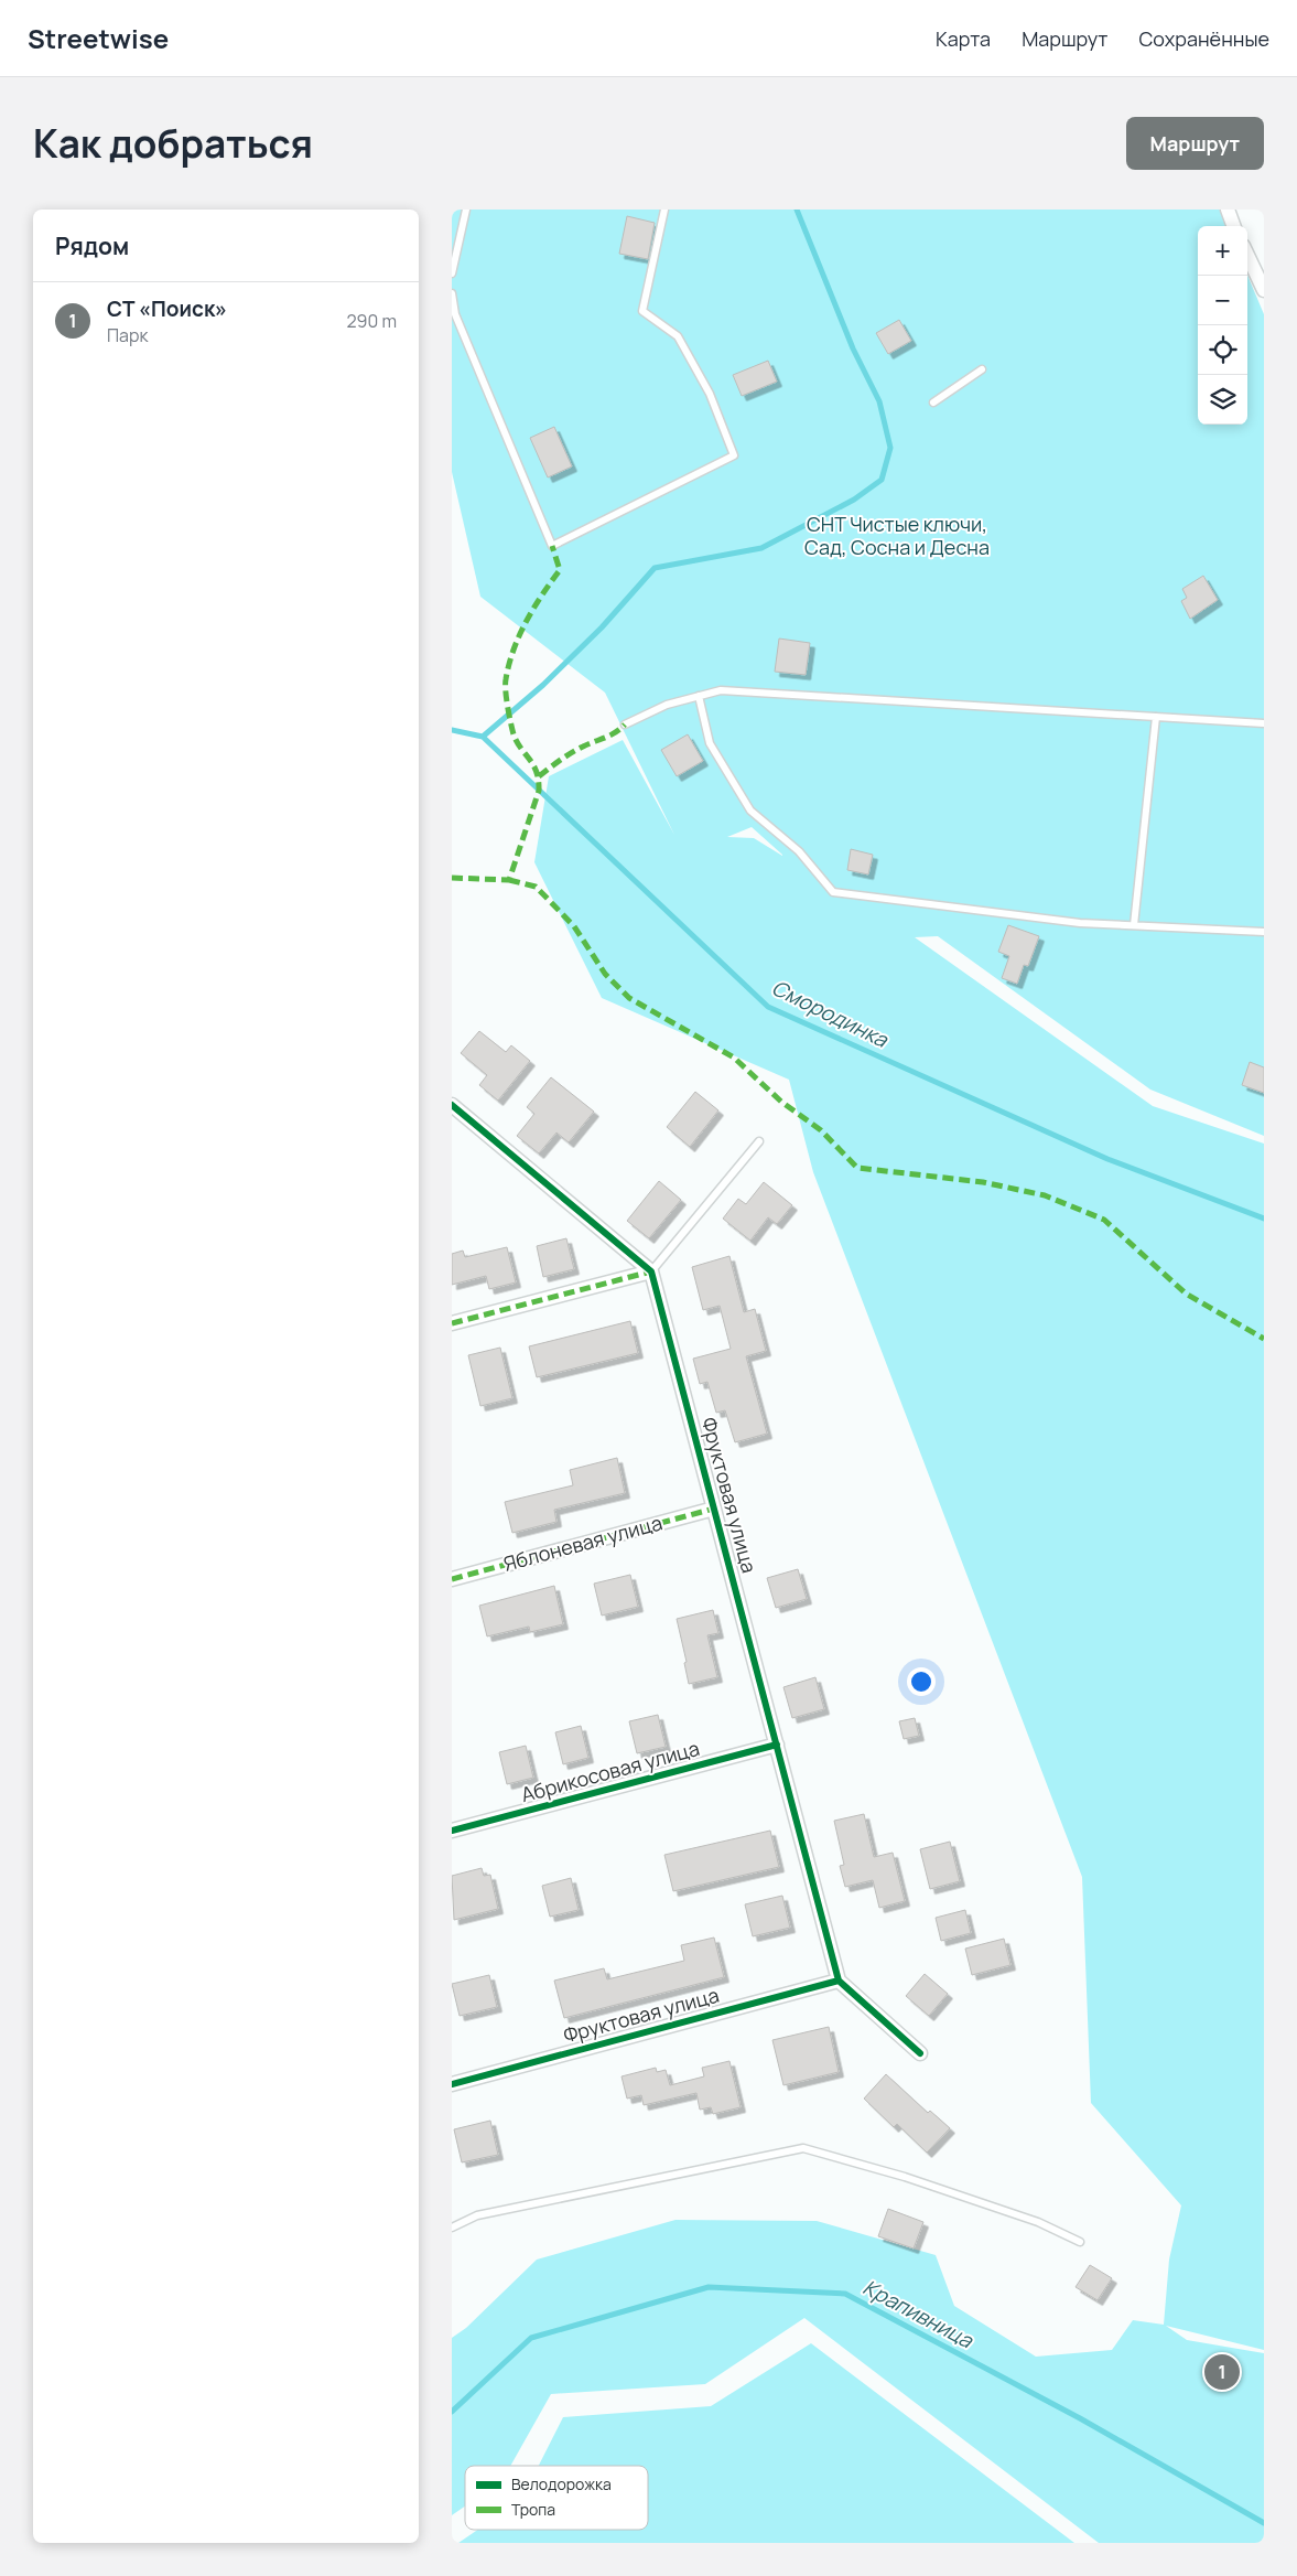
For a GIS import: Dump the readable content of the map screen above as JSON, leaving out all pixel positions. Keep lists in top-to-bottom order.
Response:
{
  "streets": {
    "street": ["Фруктовая улица", "Яблоневая улица", "Абрикосовая улица"]
  },
  "crossings": [
    ["Фруктовая улица", "Яблоневая улица"],
    ["Фруктовая улица", "Абрикосовая улица"]
  ],
  "water": ["Смородинка", "Крапивница"],
  "parks": ["СНТ Чистые ключи, Сад, Сосна и Десна"],
  "legend": ["Велодорожка", "Тропа"],
  "page": {
    "header": "Streetwise",
    "nav": ["Карта", "Маршрут", "Сохранённые"],
    "title": "Как добраться",
    "buttons": "Маршрут",
    "heading": "Рядом",
    "map_buttons": ["+", "−"],
    "list": [
      {
        "mark": "1",
        "name": "СТ «Поиск»",
        "note": "Парк",
        "value": "290 m"
      }
    ],
    "pins": "1"
  }
}
